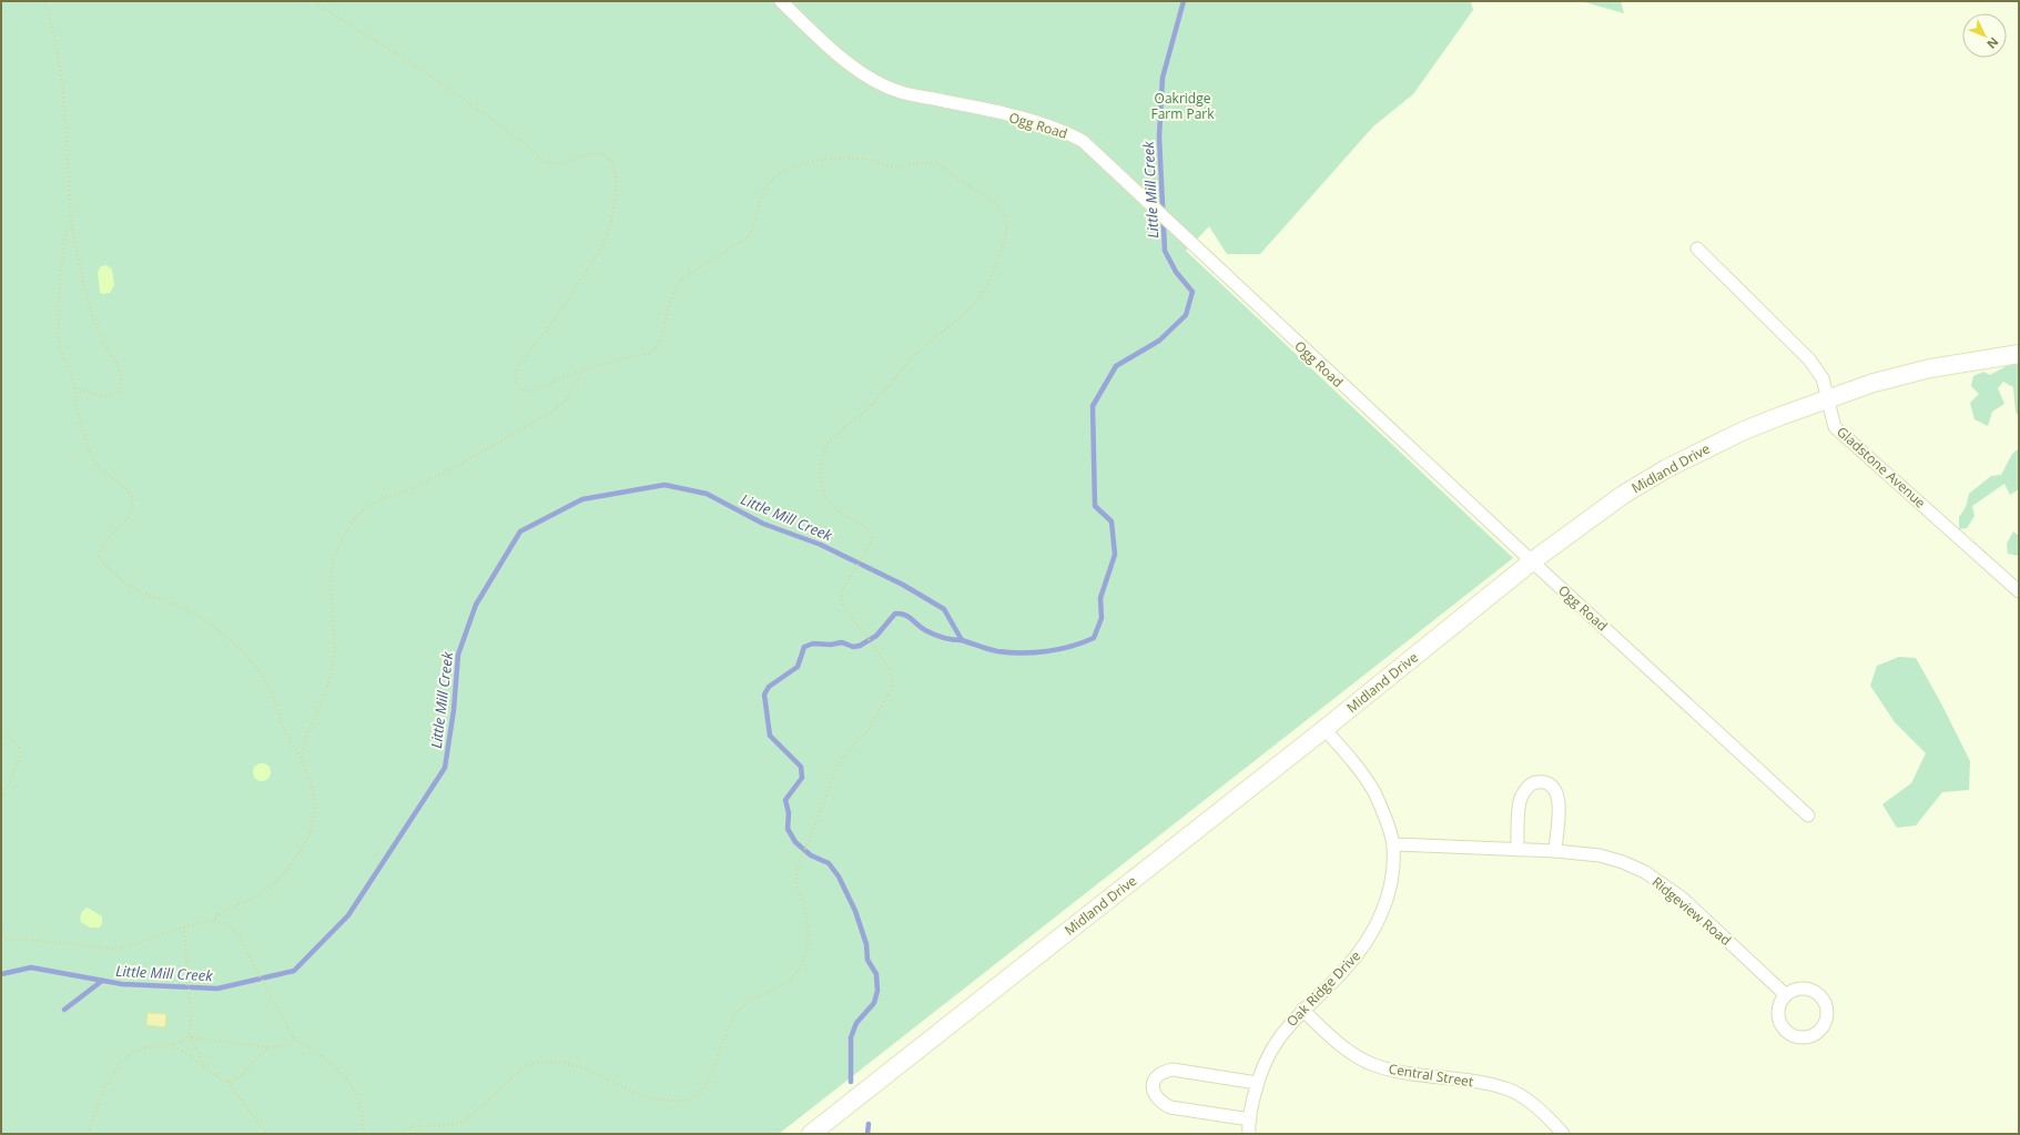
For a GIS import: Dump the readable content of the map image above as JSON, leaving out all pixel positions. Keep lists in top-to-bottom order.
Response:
{
  "streets": {
    "main road": ["Midland Drive"],
    "street": [
      "Ogg Road",
      "Gladstone Avenue",
      "Ridgeview Road",
      "Oak Ridge Drive",
      "Central Street"
    ]
  },
  "crossings": [
    ["Ogg Road", "Midland Drive"],
    ["Gladstone Avenue", "Midland Drive"],
    ["Midland Drive", "Oak Ridge Drive"],
    ["Ridgeview Road", "Oak Ridge Drive"],
    ["Oak Ridge Drive", "Central Street"]
  ],
  "water": ["Little Mill Creek"],
  "parks": ["Oakridge Farm Park"],
  "north": "bottom right"
}
